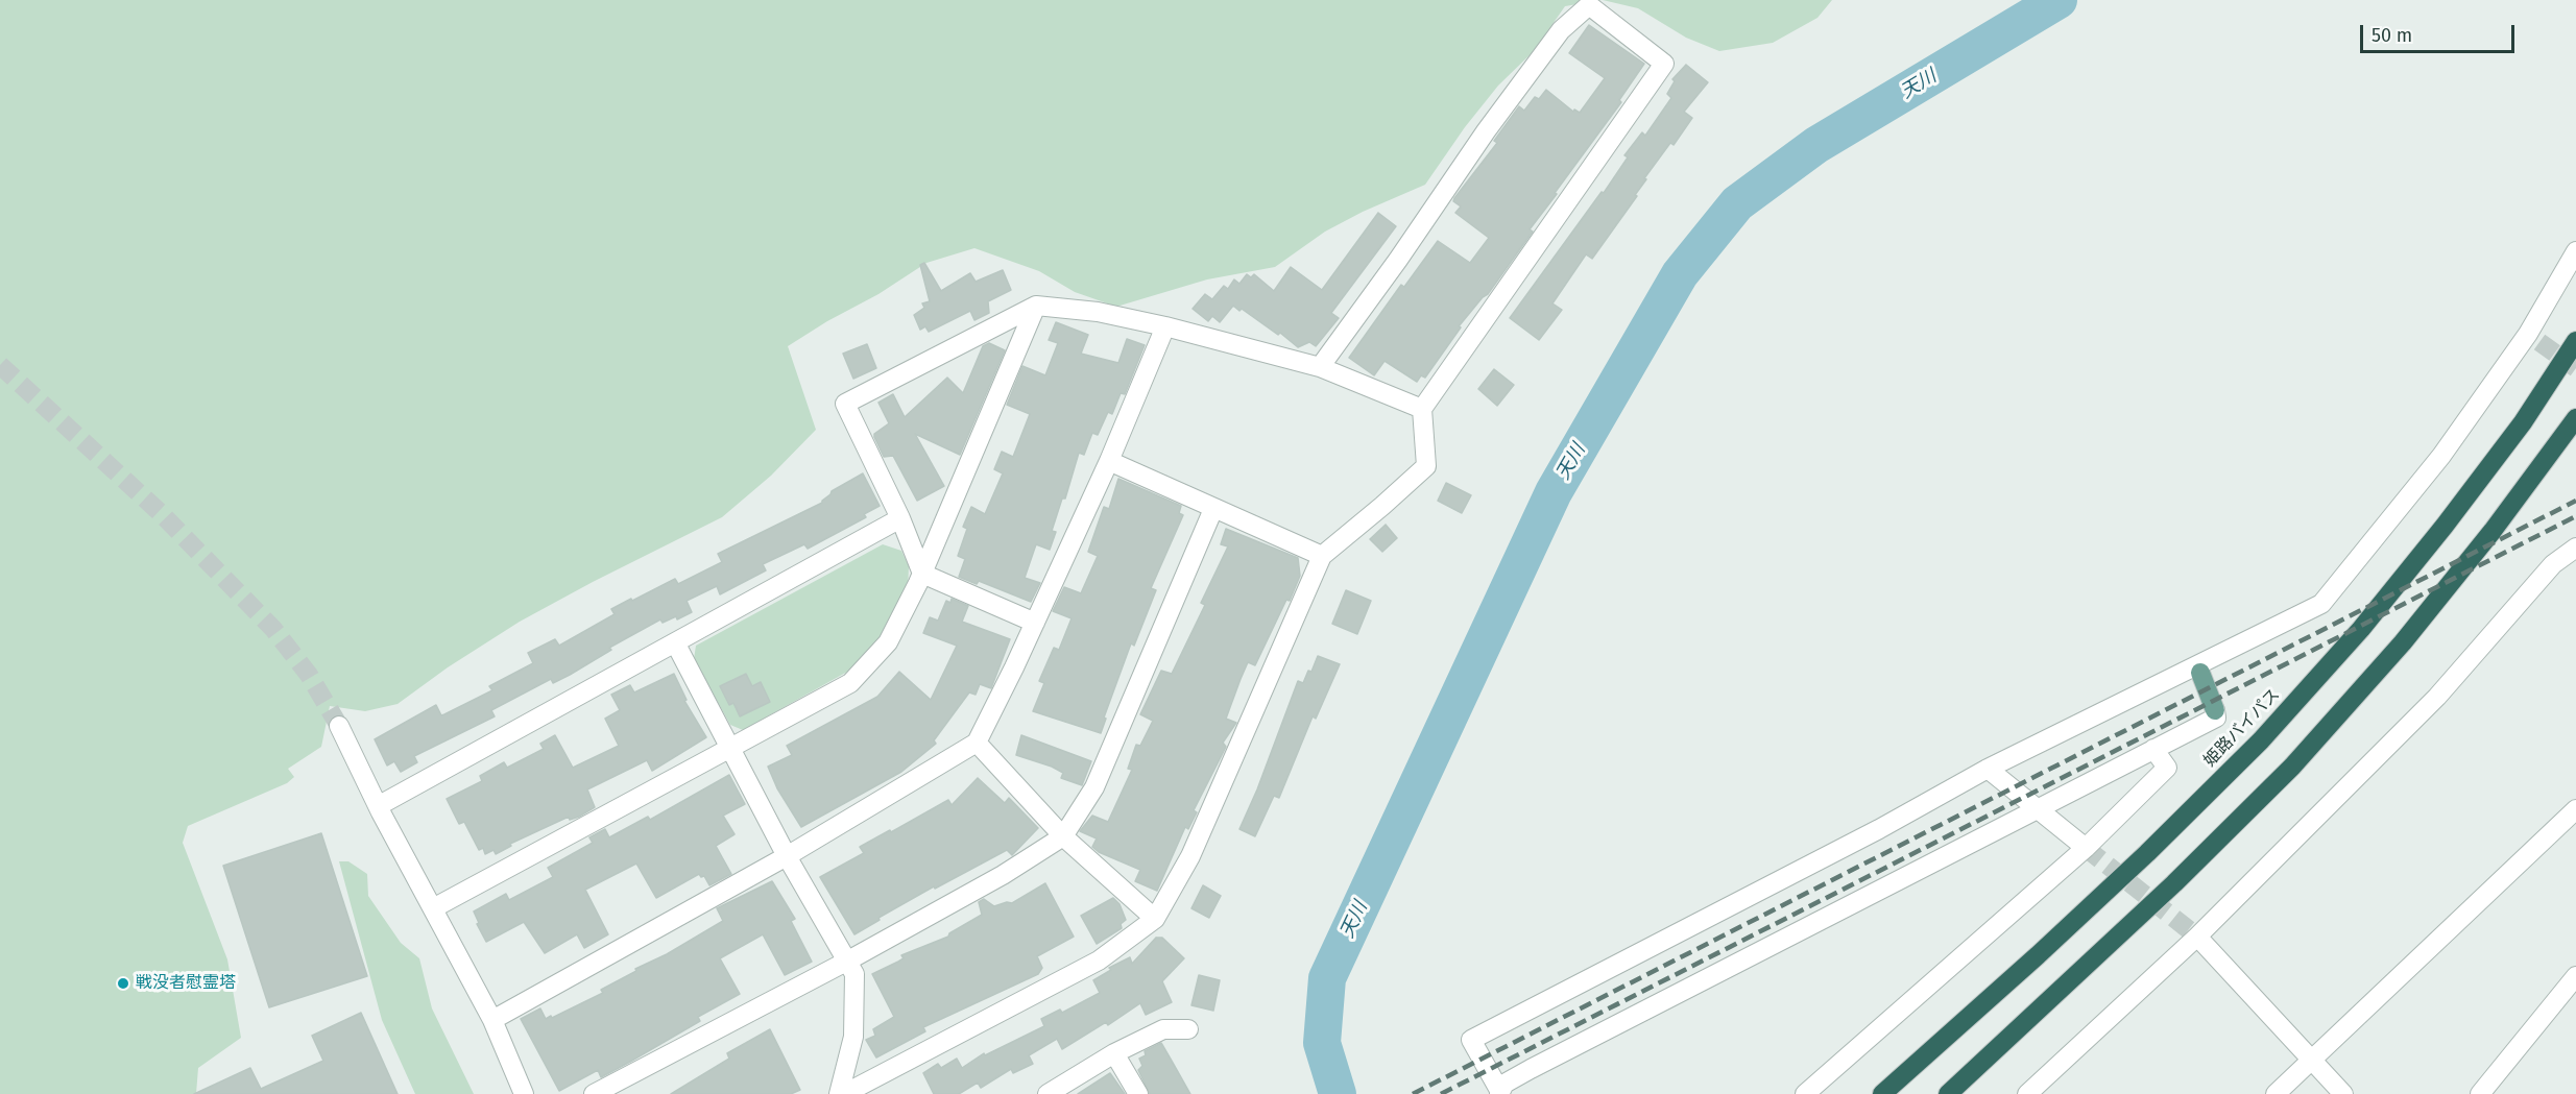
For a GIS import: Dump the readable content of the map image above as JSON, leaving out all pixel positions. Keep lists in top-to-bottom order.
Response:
{
  "streets": {
    "highway": ["姫路バイパス"]
  },
  "water": ["天川"],
  "places": ["戦没者慰霊塔"],
  "scale_bar": "50 m"
}
